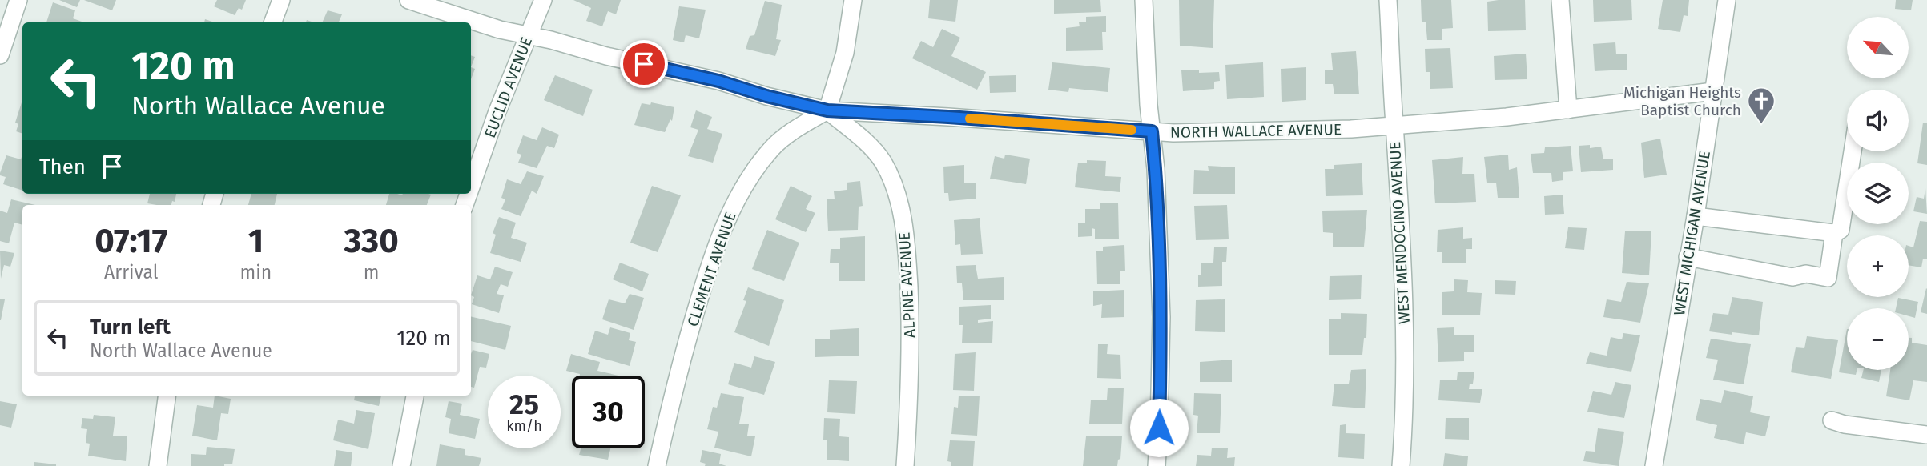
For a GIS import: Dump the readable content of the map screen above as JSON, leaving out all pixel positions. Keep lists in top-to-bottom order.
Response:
{
  "streets": {
    "street": [
      "EUCLID AVENUE",
      "NORTH WALLACE AVENUE",
      "WEST MENDOCINO AVENUE",
      "WEST MICHIGAN AVENUE",
      "CLEMENT AVENUE",
      "ALPINE AVENUE"
    ]
  },
  "crossings": [
    ["EUCLID AVENUE", "NORTH WALLACE AVENUE"],
    ["NORTH WALLACE AVENUE", "WEST MENDOCINO AVENUE"],
    ["NORTH WALLACE AVENUE", "WEST MICHIGAN AVENUE"],
    ["NORTH WALLACE AVENUE", "CLEMENT AVENUE"],
    ["NORTH WALLACE AVENUE", "ALPINE AVENUE"],
    ["CLEMENT AVENUE", "ALPINE AVENUE"]
  ],
  "places": {
    "church": ["Michigan Heights Baptist Church"]
  },
  "north": "top left",
  "page": {
    "map_buttons": ["+", "−"],
    "turn": ["120 m", "North Wallace Avenue"],
    "then": "Then",
    "eta": [
      "07:17",
      "Arrival",
      "1",
      "min",
      "330",
      "m"
    ],
    "list": [
      {
        "name": "Turn left",
        "note": "North Wallace Avenue",
        "value": "120 m"
      }
    ],
    "speed": "25 km/h",
    "limit": "30"
  }
}
